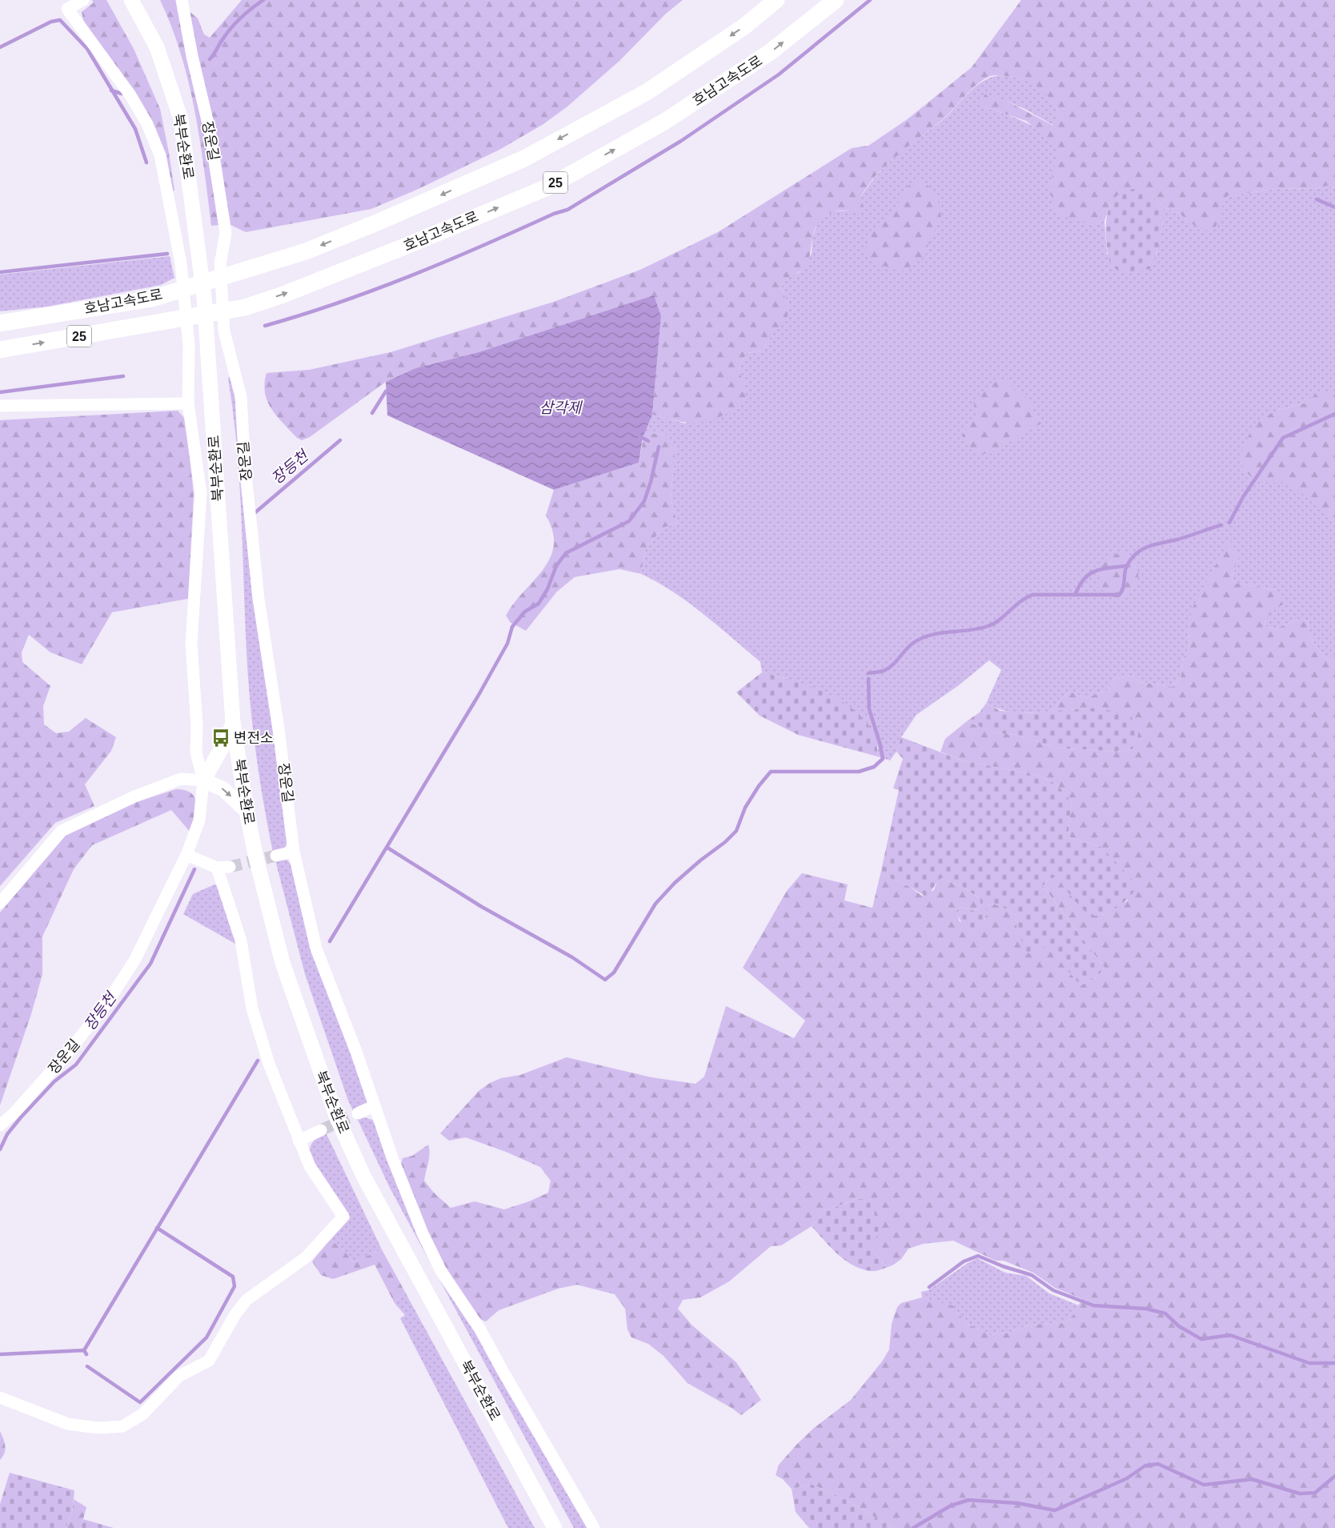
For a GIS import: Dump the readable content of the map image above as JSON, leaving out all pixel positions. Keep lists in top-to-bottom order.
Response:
{
  "streets": {
    "highway": ["호남고속도로", "25"],
    "main road": ["북부순환로"],
    "street": ["장운길"]
  },
  "water": ["삼각제", "장등천"],
  "places": {
    "bus stop": ["변전소"]
  }
}
